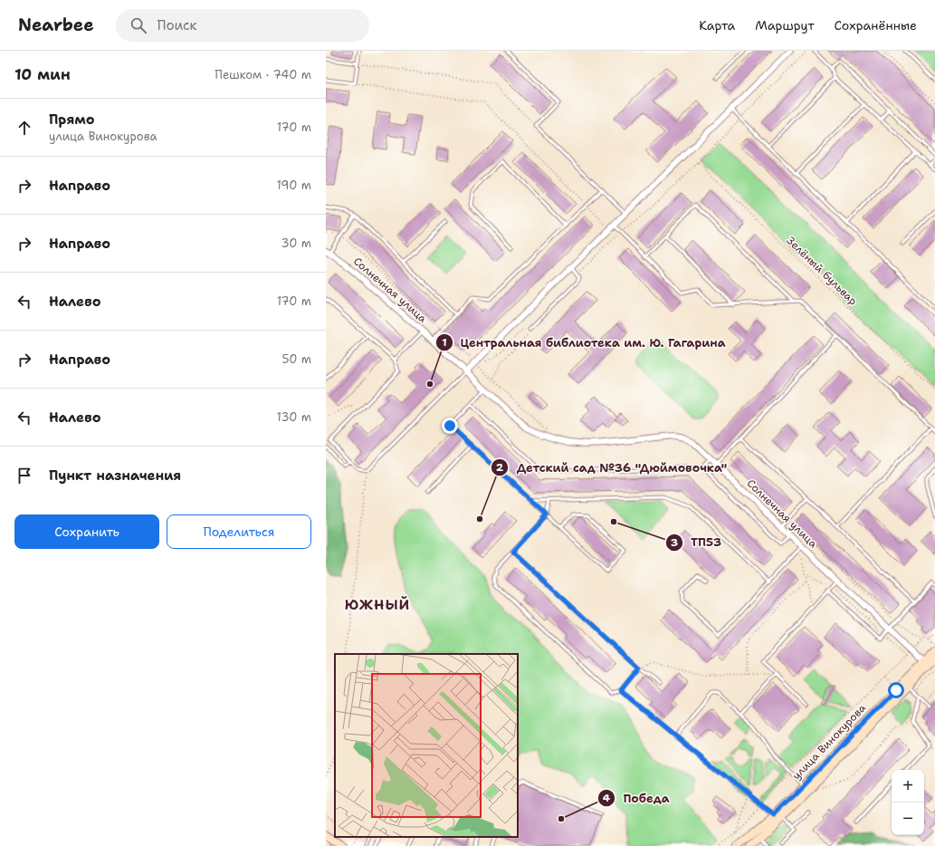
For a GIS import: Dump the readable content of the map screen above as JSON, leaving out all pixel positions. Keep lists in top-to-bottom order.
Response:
{
  "streets": {
    "main road": ["улица Винокурова"],
    "street": ["Солнечная улица"],
    "path": ["Зелёный бульвар"]
  },
  "crossings": [
    ["Солнечная улица", "улица Винокурова"]
  ],
  "districts": ["ЮЖНЫЙ"],
  "places": [
    "Центральная библиотека им. Ю. Гагарина",
    "Детский сад №36 \"Дюймовочка\"",
    "ТП53",
    "Победа"
  ],
  "page": {
    "header": "Nearbee",
    "search": "Поиск",
    "nav": ["Карта", "Маршрут", "Сохранённые"],
    "heading": ["10 мин", "Пешком · 740 m"],
    "list": [
      ["Прямо", "улица Винокурова", "170 m"],
      ["Направо", "190 m"],
      ["Направо", "30 m"],
      ["Налево", "170 m"],
      ["Направо", "50 m"],
      ["Налево", "130 m"],
      "Пункт назначения"
    ],
    "buttons": ["Сохранить", "Поделиться"],
    "map_buttons": ["+", "−"]
  }
}
